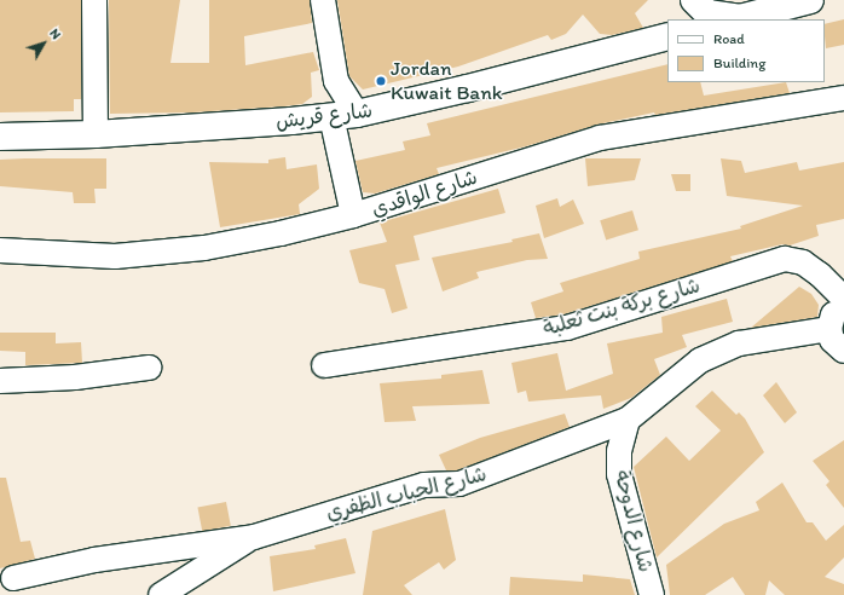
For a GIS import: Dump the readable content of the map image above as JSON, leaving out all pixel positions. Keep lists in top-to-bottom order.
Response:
{
  "streets": {
    "main road": ["شارع قريش"],
    "street": [
      "شارع الواقدي",
      "شارع بركة بنت ثعلبة",
      "شارع الحباب الظفري",
      "شارع الدوحة"
    ]
  },
  "crossings": [
    ["شارع الحباب الظفري", "شارع الدوحة"]
  ],
  "places": ["Jordan Kuwait Bank"],
  "legend": ["Road", "Building"],
  "north": "top right"
}
